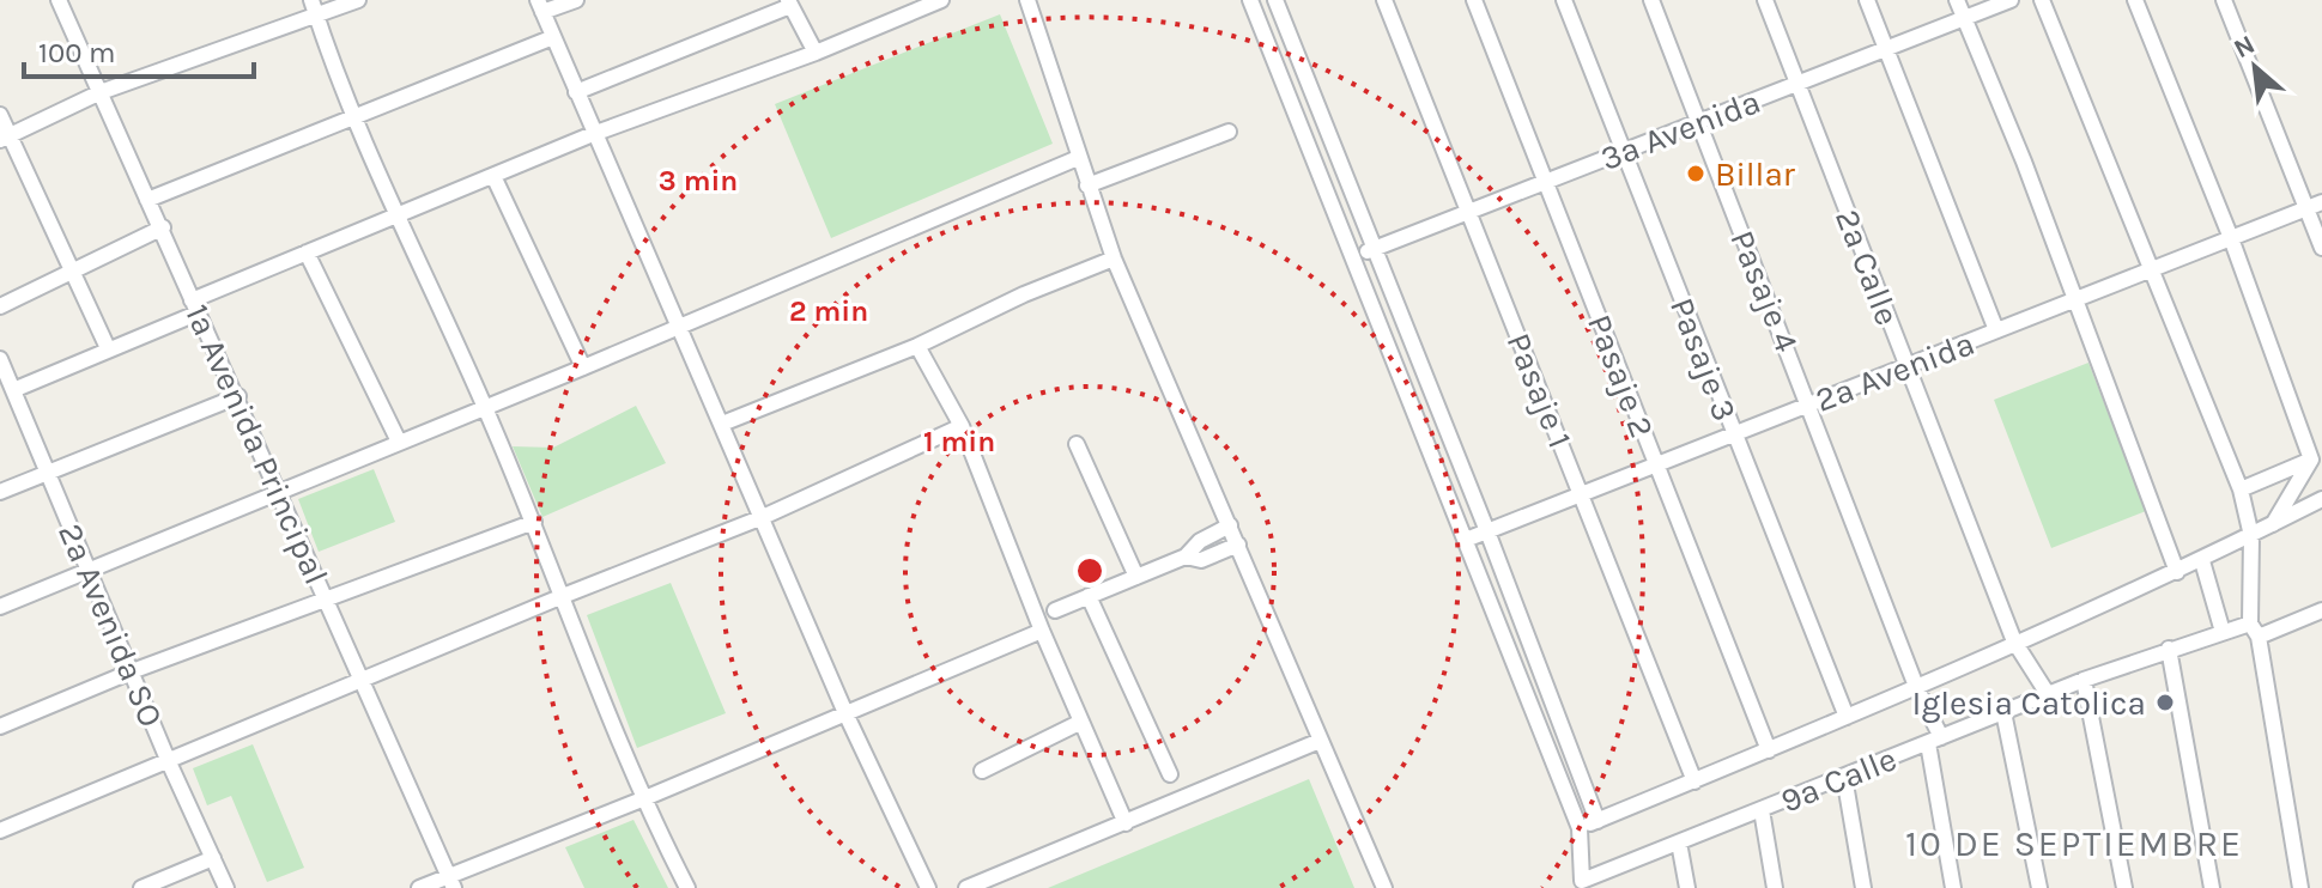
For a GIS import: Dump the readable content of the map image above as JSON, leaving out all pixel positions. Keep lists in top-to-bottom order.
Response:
{
  "streets": {
    "street": [
      "3a Avenida",
      "2a Calle",
      "Pasaje 4",
      "Pasaje 3",
      "2a Avenida",
      "Pasaje 2",
      "Pasaje 1",
      "1a Avenida Principal",
      "2a Avenida SO",
      "9a Calle"
    ]
  },
  "crossings": [
    ["3a Avenida", "2a Calle"],
    ["3a Avenida", "Pasaje 4"],
    ["3a Avenida", "Pasaje 3"],
    ["3a Avenida", "Pasaje 2"],
    ["3a Avenida", "Pasaje 1"],
    ["2a Calle", "2a Avenida"],
    ["2a Calle", "9a Calle"],
    ["Pasaje 4", "2a Avenida"],
    ["Pasaje 4", "9a Calle"],
    ["Pasaje 3", "2a Avenida"],
    ["2a Avenida", "Pasaje 2"],
    ["2a Avenida", "Pasaje 1"]
  ],
  "districts": ["10 DE SEPTIEMBRE"],
  "places": ["Billar", "Iglesia Catolica"],
  "scale_bar": "100 m",
  "north": "top left",
  "rings": ["3 min", "2 min", "1 min"]
}
